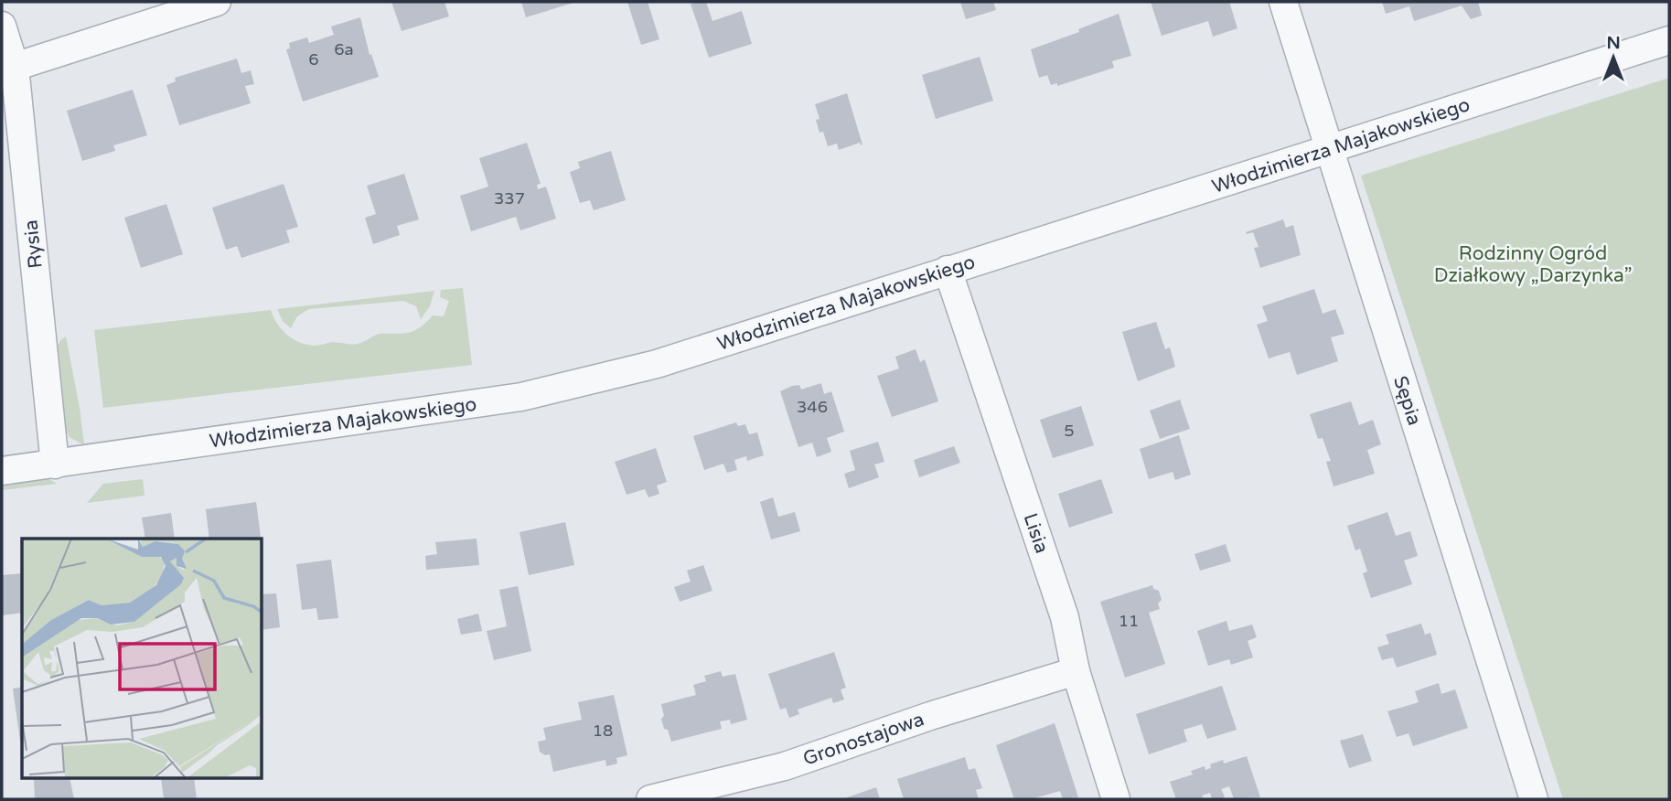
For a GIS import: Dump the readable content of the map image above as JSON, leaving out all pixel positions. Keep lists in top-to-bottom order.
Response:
{
  "streets": {
    "street": [
      "Włodzimierza Majakowskiego",
      "Rysia",
      "Sępia",
      "Lisia",
      "Gronostajowa"
    ]
  },
  "crossings": [
    ["Włodzimierza Majakowskiego", "Rysia"],
    ["Włodzimierza Majakowskiego", "Sępia"],
    ["Włodzimierza Majakowskiego", "Lisia"],
    ["Lisia", "Gronostajowa"]
  ],
  "parks": ["Rodzinny Ogród Działkowy „Darzynka”"],
  "house_numbers": [
    "6a",
    "6",
    "337",
    "346",
    "5",
    "11",
    "18"
  ],
  "north": "top"
}
